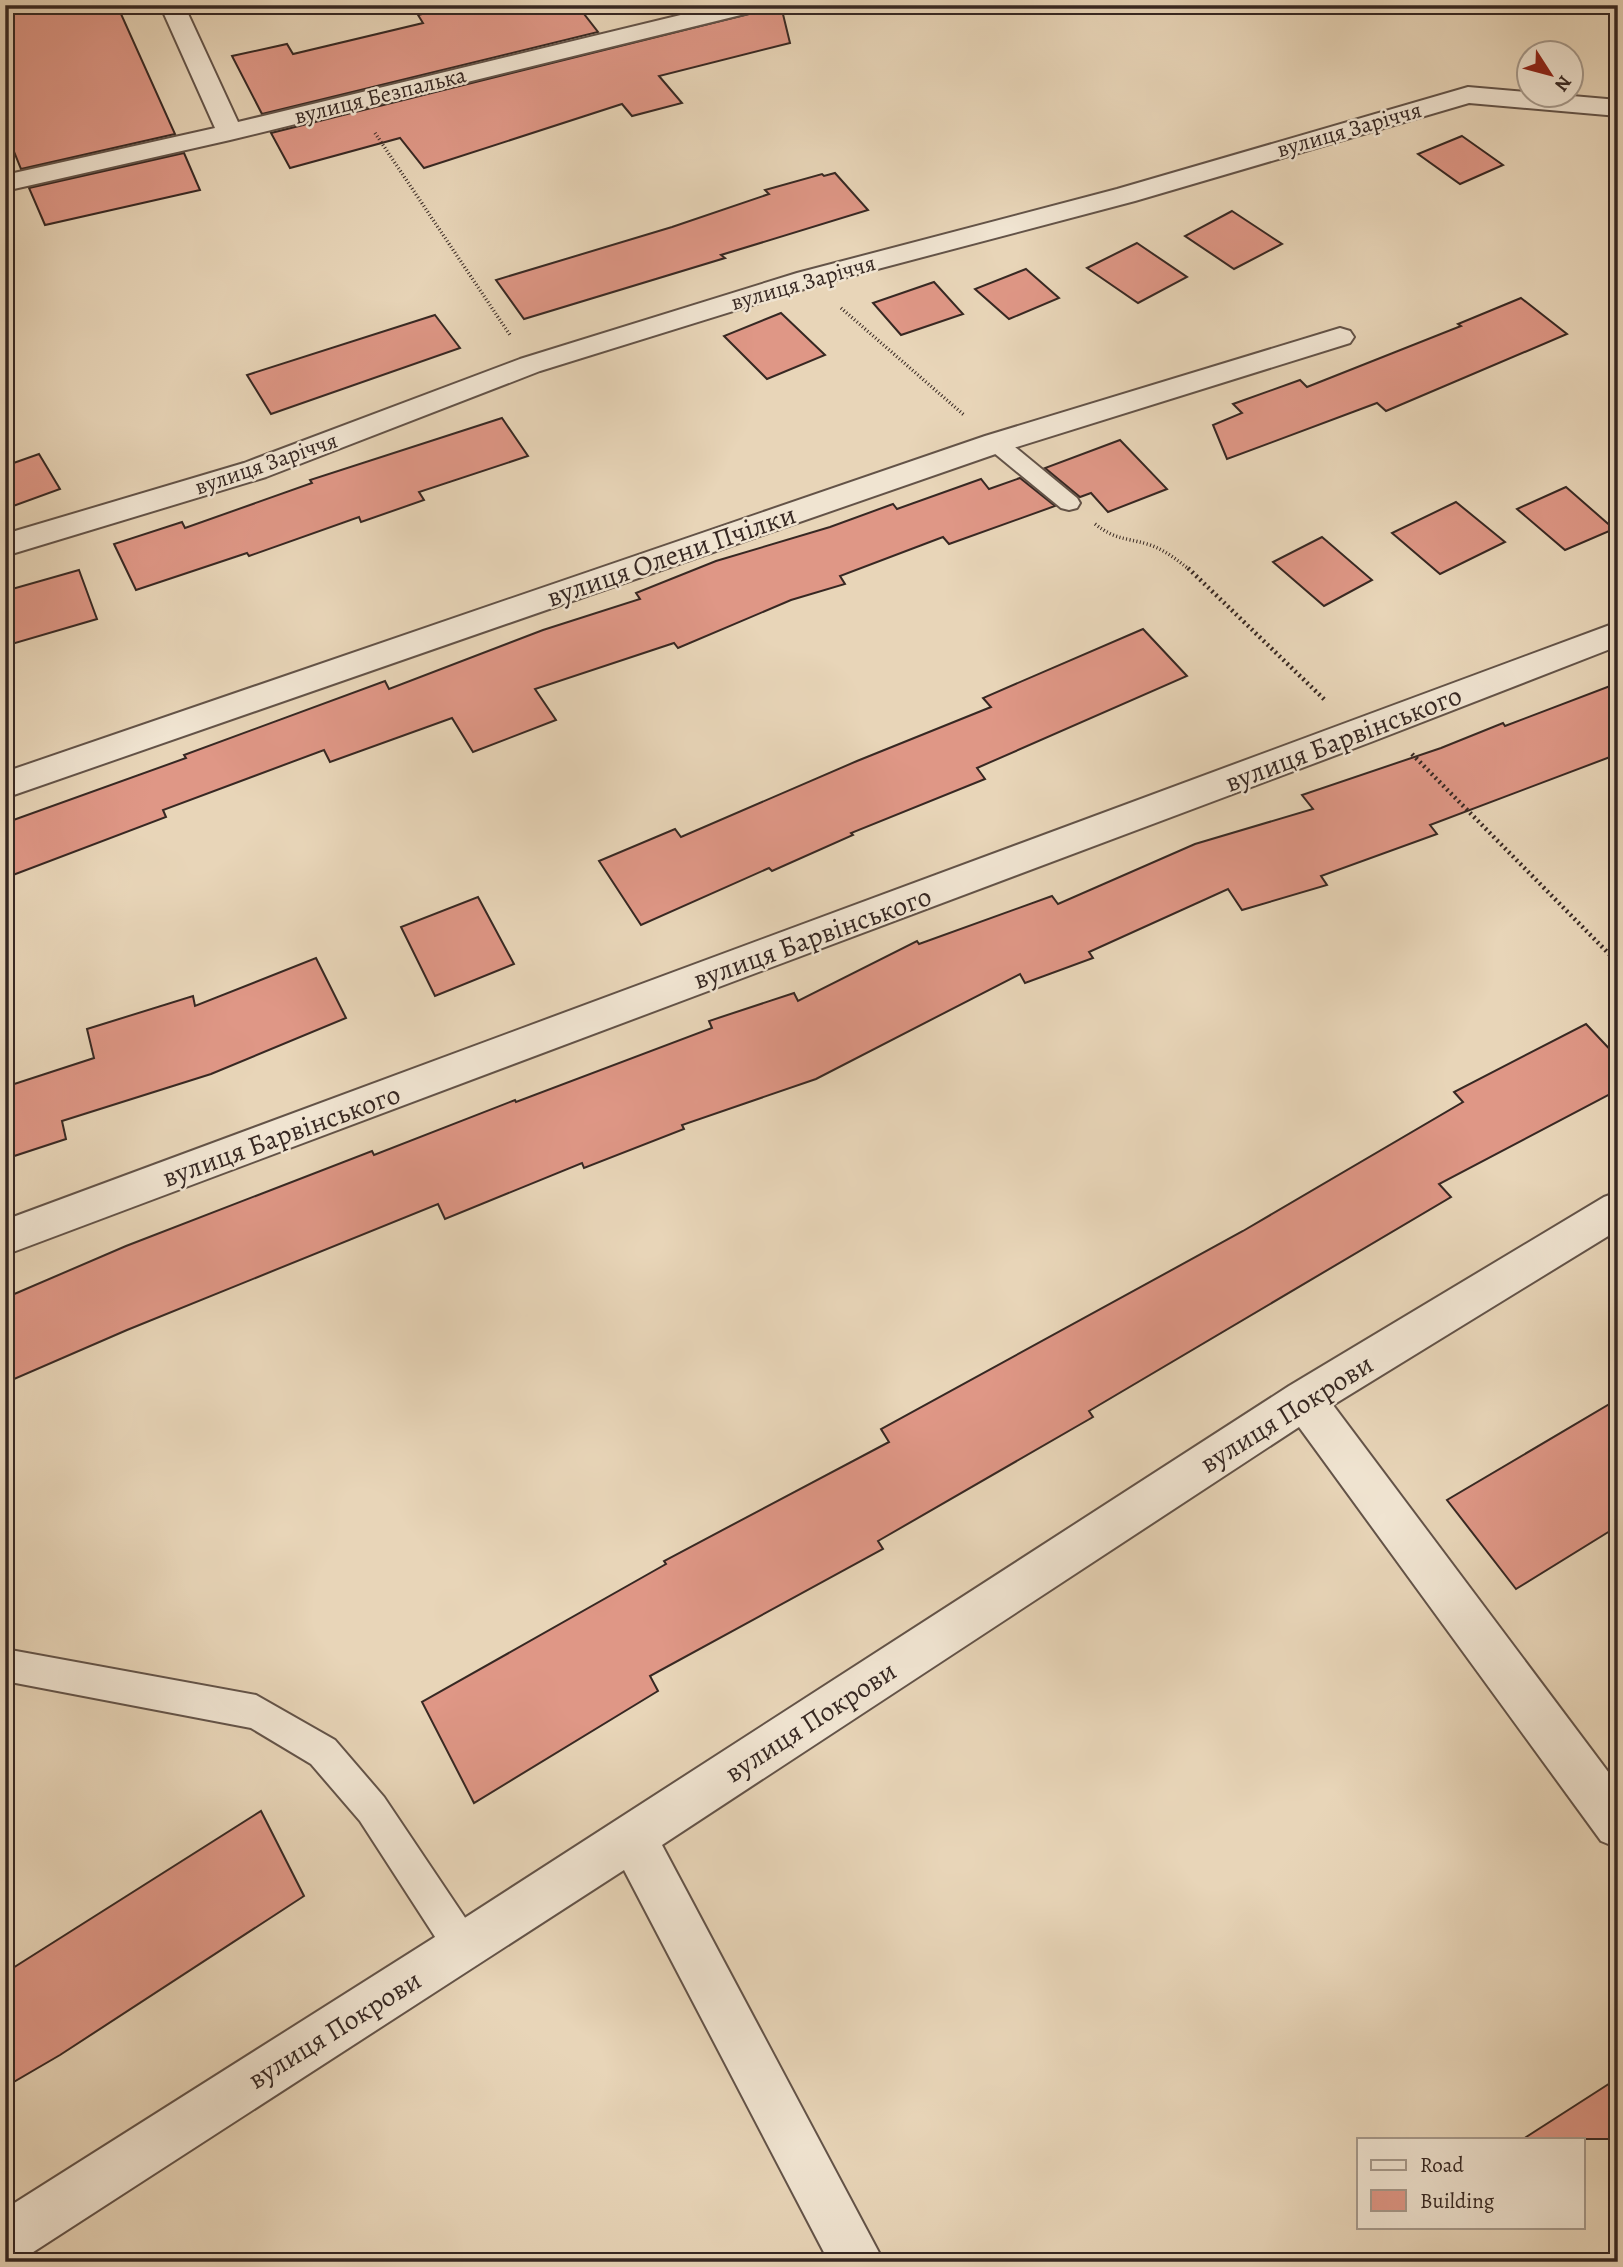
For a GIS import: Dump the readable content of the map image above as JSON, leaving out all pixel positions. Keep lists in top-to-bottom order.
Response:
{
  "streets": {
    "street": [
      "вулиця Безпалька",
      "вулиця Заріччя",
      "вулиця Олени Пчілки",
      "вулиця Барвінського",
      "вулиця Покрови"
    ]
  },
  "legend": ["Road", "Building"],
  "north": "bottom right"
}
